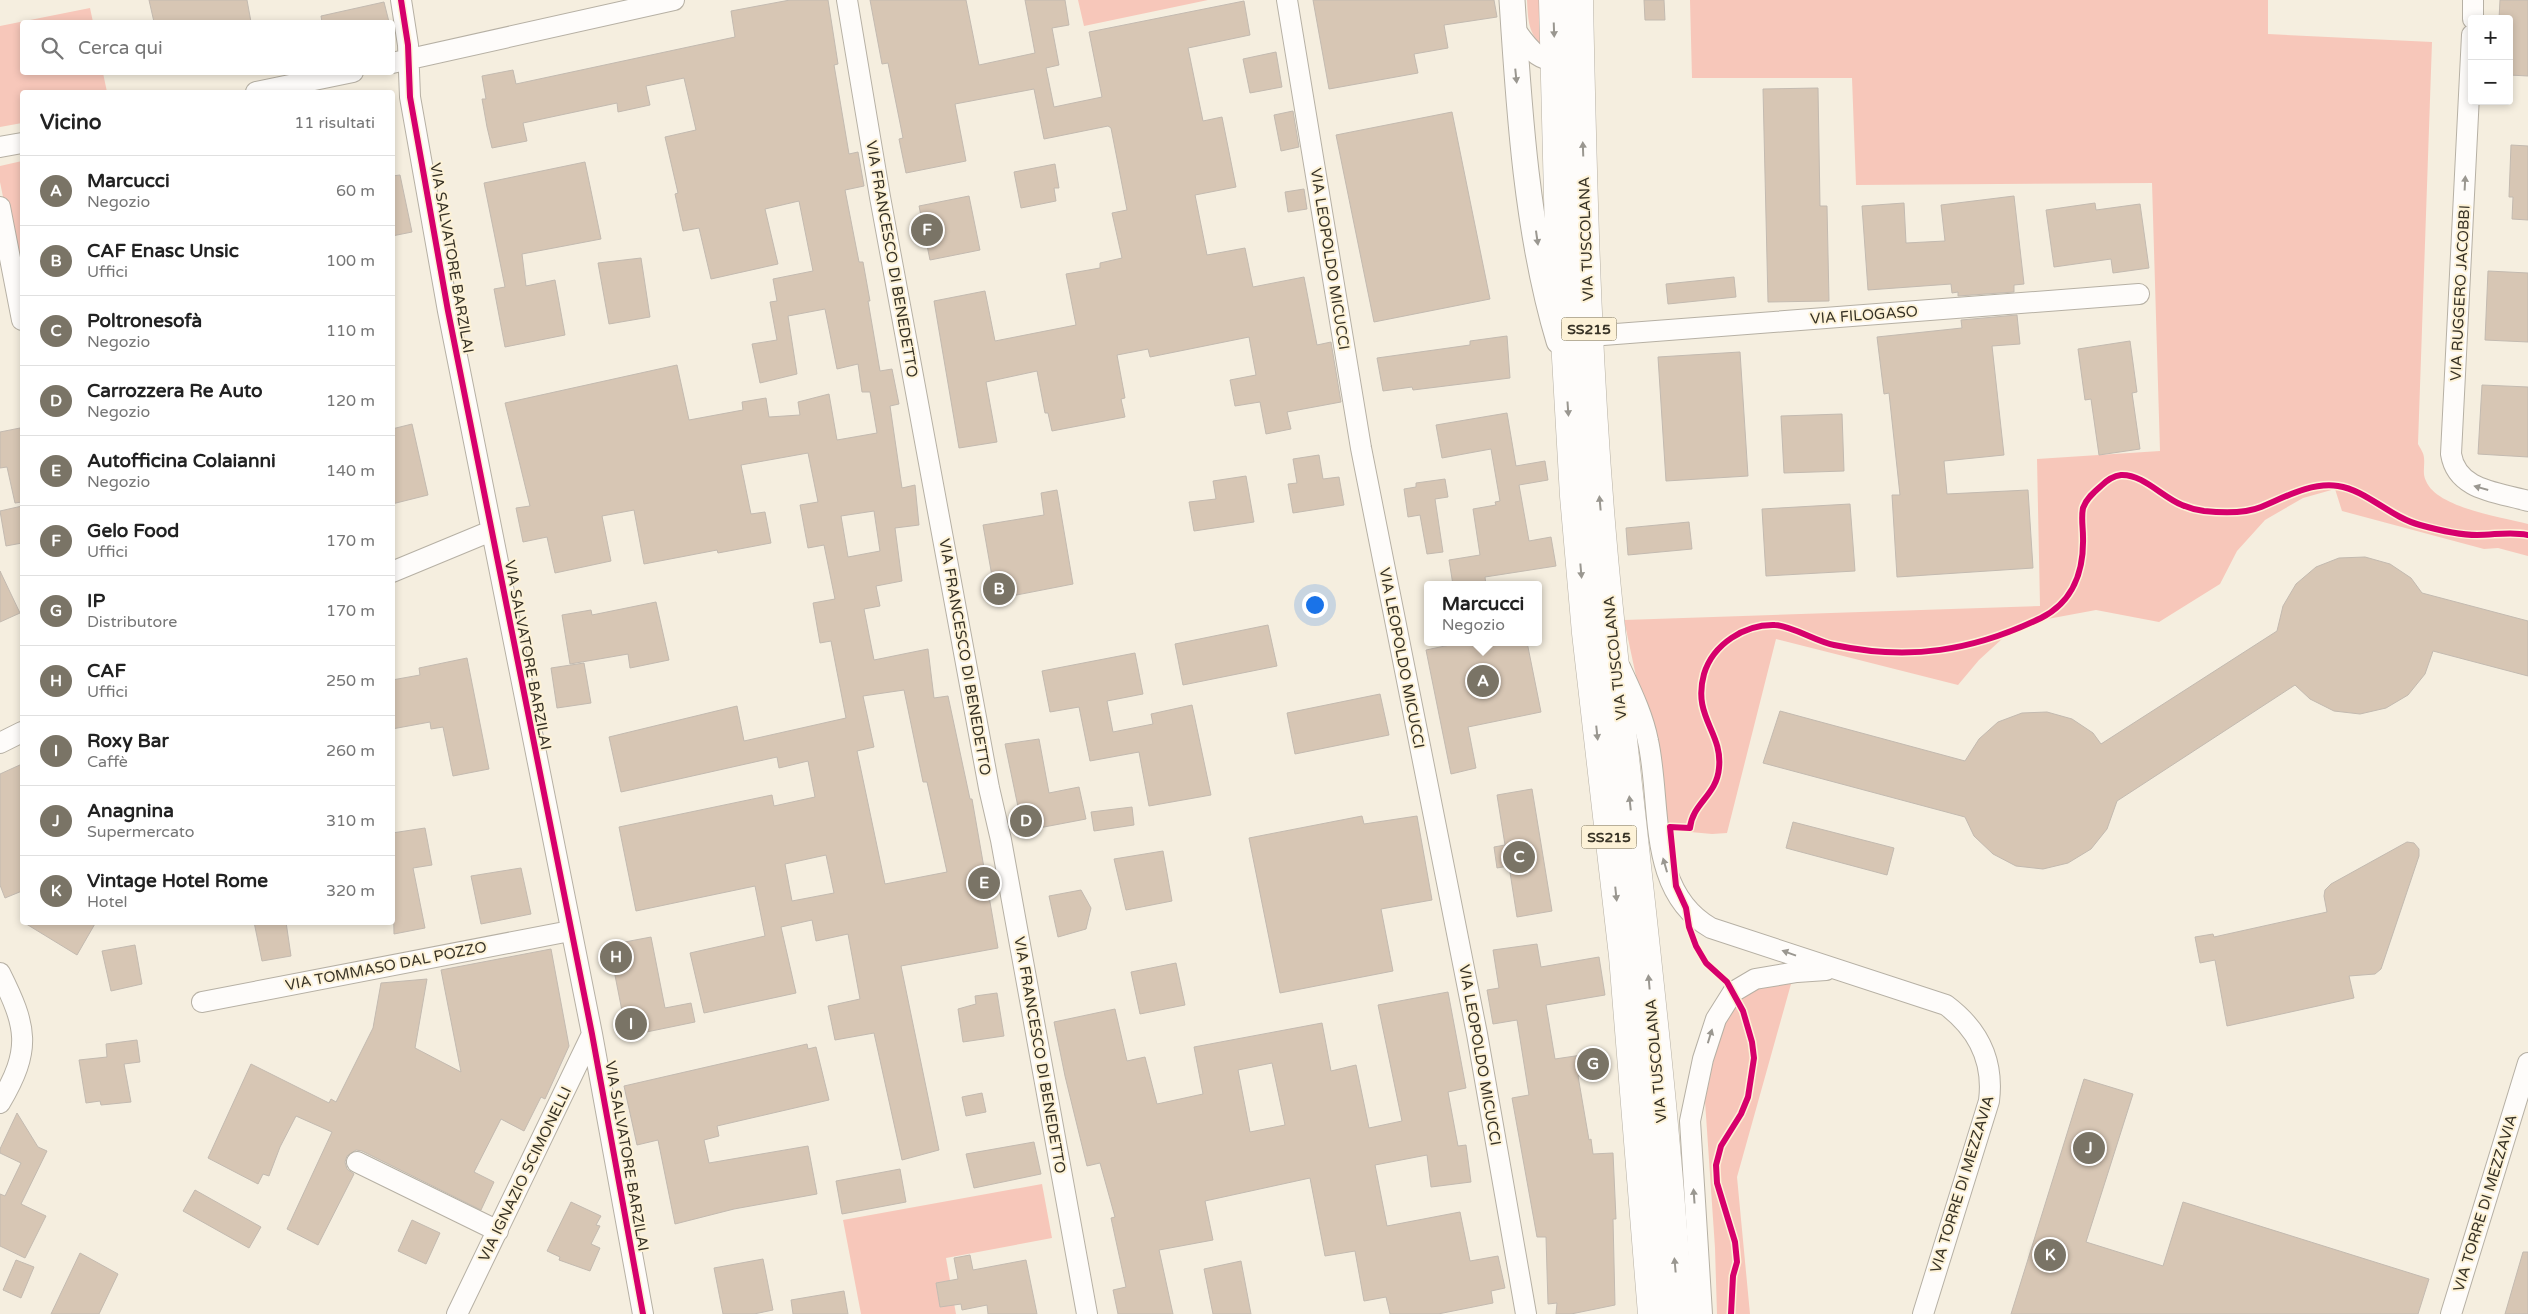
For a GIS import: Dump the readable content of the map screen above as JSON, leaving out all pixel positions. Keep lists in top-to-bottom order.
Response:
{
  "streets": {
    "main road": ["VIA TUSCOLANA", "SS215"],
    "street": [
      "VIA SALVATORE BARZILAI",
      "VIA FRANCESCO DI BENEDETTO",
      "VIA LEOPOLDO MICUCCI",
      "VIA RUGGERO JACOBBI",
      "VIA FILOGASO",
      "VIA TOMMASO DAL POZZO",
      "VIA IGNAZIO SCIMONELLI",
      "VIA TORRE DI MEZZAVIA"
    ]
  },
  "crossings": [
    ["VIA TUSCOLANA", "VIA FILOGASO"],
    ["VIA TUSCOLANA", "VIA TORRE DI MEZZAVIA"],
    ["VIA SALVATORE BARZILAI", "VIA TOMMASO DAL POZZO"],
    ["VIA SALVATORE BARZILAI", "VIA IGNAZIO SCIMONELLI"]
  ],
  "one_way": ["VIA RUGGERO JACOBBI"],
  "page": {
    "map_buttons": ["+", "−"],
    "search": "Cerca qui",
    "heading": ["Vicino", "11 risultati"],
    "list": [
      {
        "mark": "A",
        "name": "Marcucci",
        "note": "Negozio",
        "value": "60 m"
      },
      {
        "mark": "B",
        "name": "CAF Enasc Unsic",
        "note": "Uffici",
        "value": "100 m"
      },
      {
        "mark": "C",
        "name": "Poltronesofà",
        "note": "Negozio",
        "value": "110 m"
      },
      {
        "mark": "D",
        "name": "Carrozzera Re Auto",
        "note": "Negozio",
        "value": "120 m"
      },
      {
        "mark": "E",
        "name": "Autofficina Colaianni",
        "note": "Negozio",
        "value": "140 m"
      },
      {
        "mark": "F",
        "name": "Gelo Food",
        "note": "Uffici",
        "value": "170 m"
      },
      {
        "mark": "G",
        "name": "IP",
        "note": "Distributore",
        "value": "170 m"
      },
      {
        "mark": "H",
        "name": "CAF",
        "note": "Uffici",
        "value": "250 m"
      },
      {
        "mark": "I",
        "name": "Roxy Bar",
        "note": "Caffè",
        "value": "260 m"
      },
      {
        "mark": "J",
        "name": "Anagnina",
        "note": "Supermercato",
        "value": "310 m"
      },
      {
        "mark": "K",
        "name": "Vintage Hotel Rome",
        "note": "Hotel",
        "value": "320 m"
      }
    ],
    "pins": [
      "F",
      "B",
      "A",
      "D",
      "C",
      "E",
      "H",
      "I",
      "G",
      "J",
      "K"
    ],
    "popup": ["Marcucci", "Negozio"]
  }
}
